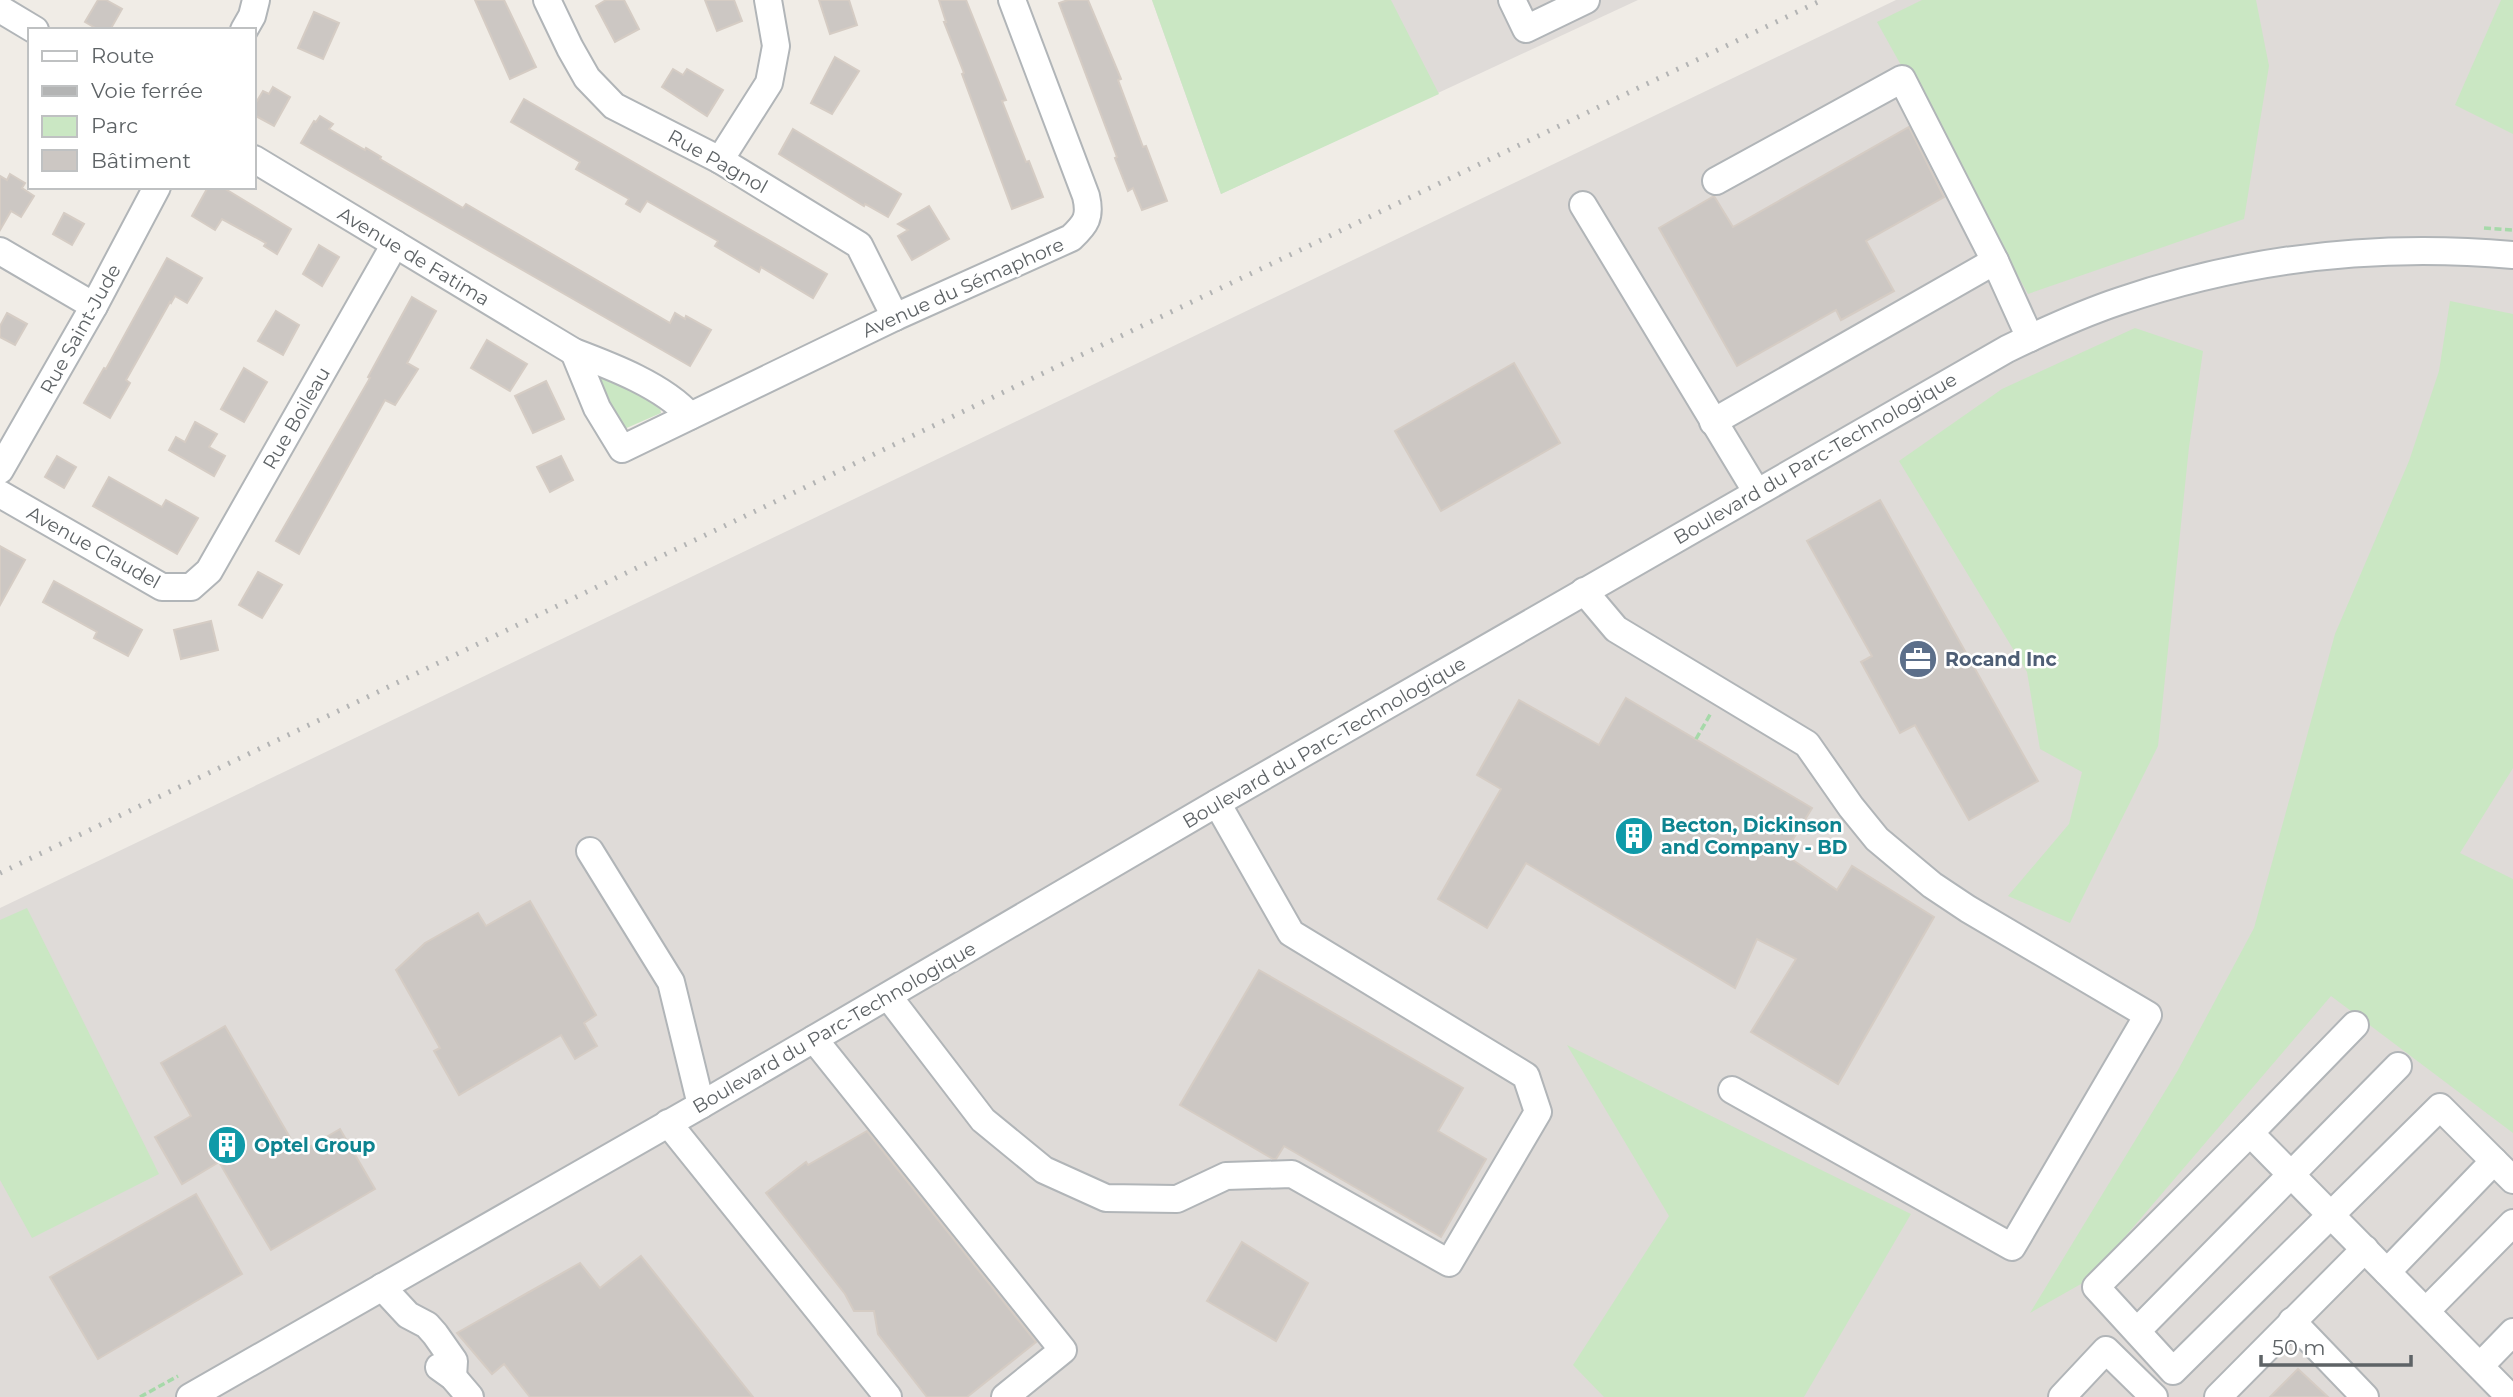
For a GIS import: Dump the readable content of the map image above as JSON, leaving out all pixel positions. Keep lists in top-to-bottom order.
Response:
{
  "streets": {
    "street": [
      "Rue Pagnol",
      "Avenue de Fatima",
      "Avenue du Sémaphore",
      "Rue Saint-Jude",
      "Rue Boileau",
      "Boulevard du Parc-Technologique",
      "Avenue Claudel"
    ]
  },
  "crossings": [
    ["Rue Pagnol", "Avenue du Sémaphore"],
    ["Avenue de Fatima", "Avenue du Sémaphore"],
    ["Avenue de Fatima", "Rue Boileau"],
    ["Rue Boileau", "Avenue Claudel"]
  ],
  "places": {
    "office": ["Rocand Inc"],
    "building": ["Becton, Dickinson and Company - BD", "Optel Group"]
  },
  "legend": [
    "Route",
    "Voie ferrée",
    "Parc",
    "Bâtiment"
  ],
  "scale_bar": "50 m"
}
